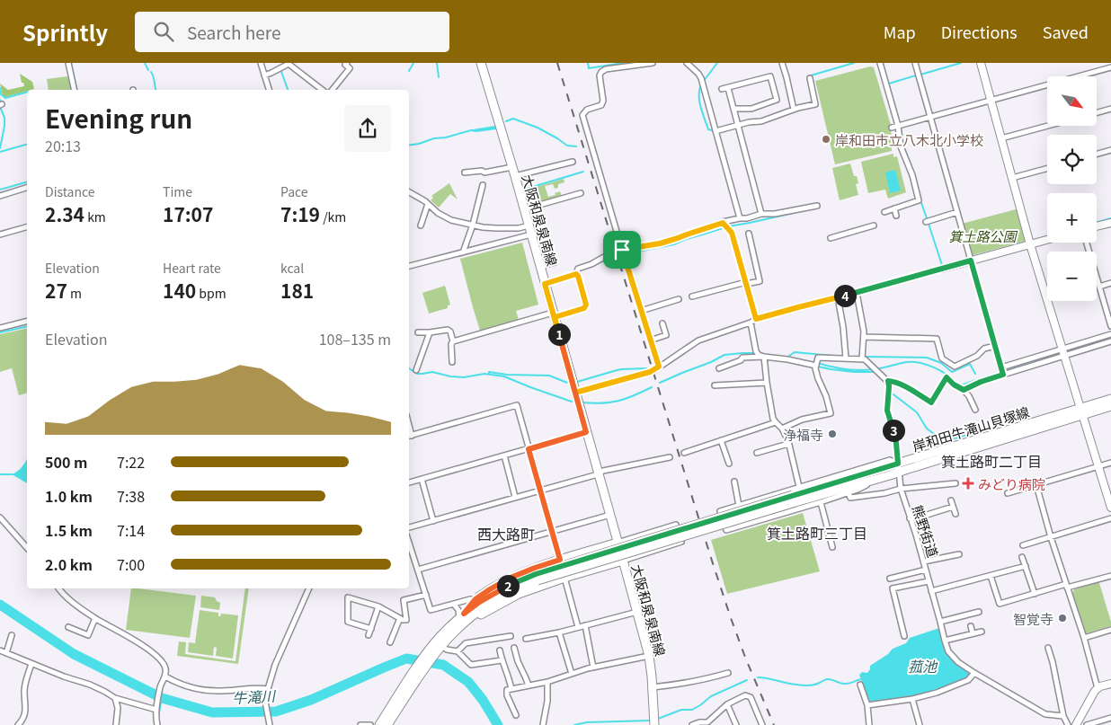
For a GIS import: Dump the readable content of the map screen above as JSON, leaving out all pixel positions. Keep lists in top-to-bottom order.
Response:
{
  "streets": {
    "main road": ["大阪和泉泉南線", "岸和田牛滝山貝塚線"],
    "street": ["熊野街道"]
  },
  "crossings": [
    ["岸和田牛滝山貝塚線", "熊野街道"]
  ],
  "districts": ["箕土路町二丁目", "箕土路町三丁目", "西大路町"],
  "water": ["菰池", "牛滝川"],
  "parks": ["箕土路公園"],
  "places": {
    "other": ["岸和田市立八木北小学校", "浄福寺", "智覚寺"],
    "health": ["みどり病院"]
  },
  "north": "bottom right",
  "page": {
    "header": "Sprintly",
    "search": "Search here",
    "nav": ["Map", "Directions", "Saved"],
    "map_buttons": ["+", "−"],
    "heading": ["Evening run", "20:13"],
    "stats": [
      ["Distance", "2.34 km"],
      ["Time", "17:07"],
      ["Pace", "7:19 /km"],
      ["Elevation", "27 m"],
      ["Heart rate", "140 bpm"],
      ["kcal", "181"]
    ],
    "pins": [
      "4",
      "1",
      "3",
      "2"
    ],
    "chart": ["Elevation", "108–135 m"],
    "list": [
      {
        "name": "500 m",
        "note": "7:22"
      },
      {
        "name": "1.0 km",
        "note": "7:38"
      },
      {
        "name": "1.5 km",
        "note": "7:14"
      },
      {
        "name": "2.0 km",
        "note": "7:00"
      }
    ]
  }
}
